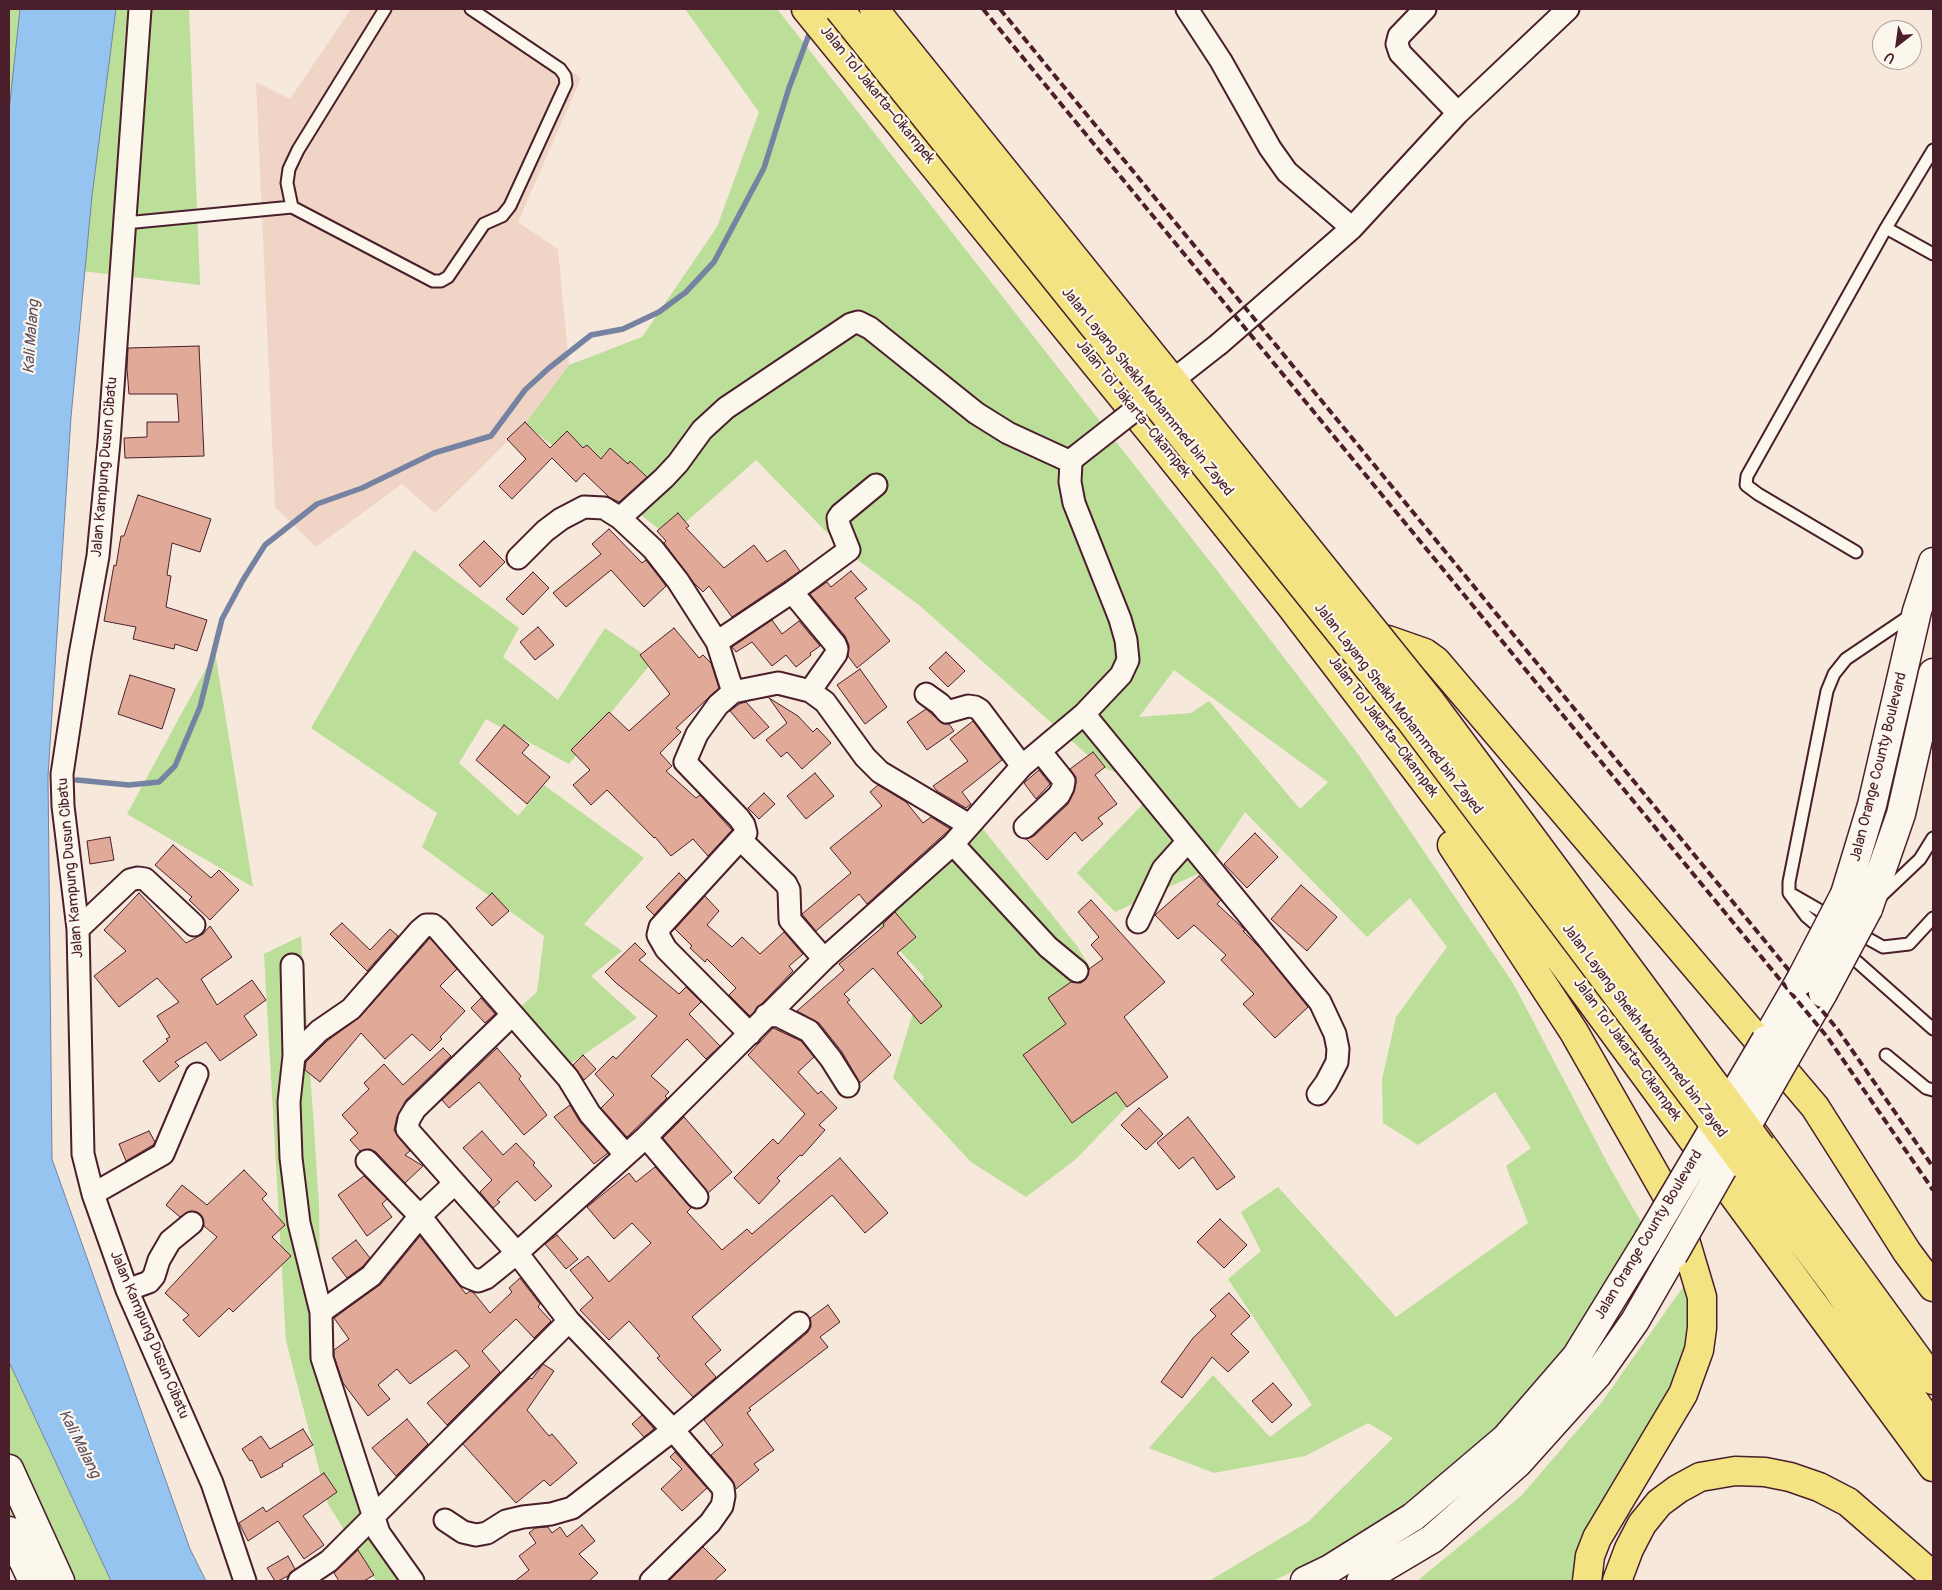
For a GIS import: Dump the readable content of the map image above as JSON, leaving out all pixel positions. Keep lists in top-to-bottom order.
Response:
{
  "streets": {
    "highway": ["Jalan Tol Jakarta–Cikampek", "Jalan Layang Sheikh Mohammed bin Zayed"],
    "main road": ["Jalan Orange County Boulevard"],
    "street": ["Jalan Kampung Dusun Cibatu"]
  },
  "crossings": [
    ["Jalan Tol Jakarta–Cikampek", "Jalan Layang Sheikh Mohammed bin Zayed"]
  ],
  "water": ["Kali Malang"],
  "north": "bottom left"
}
